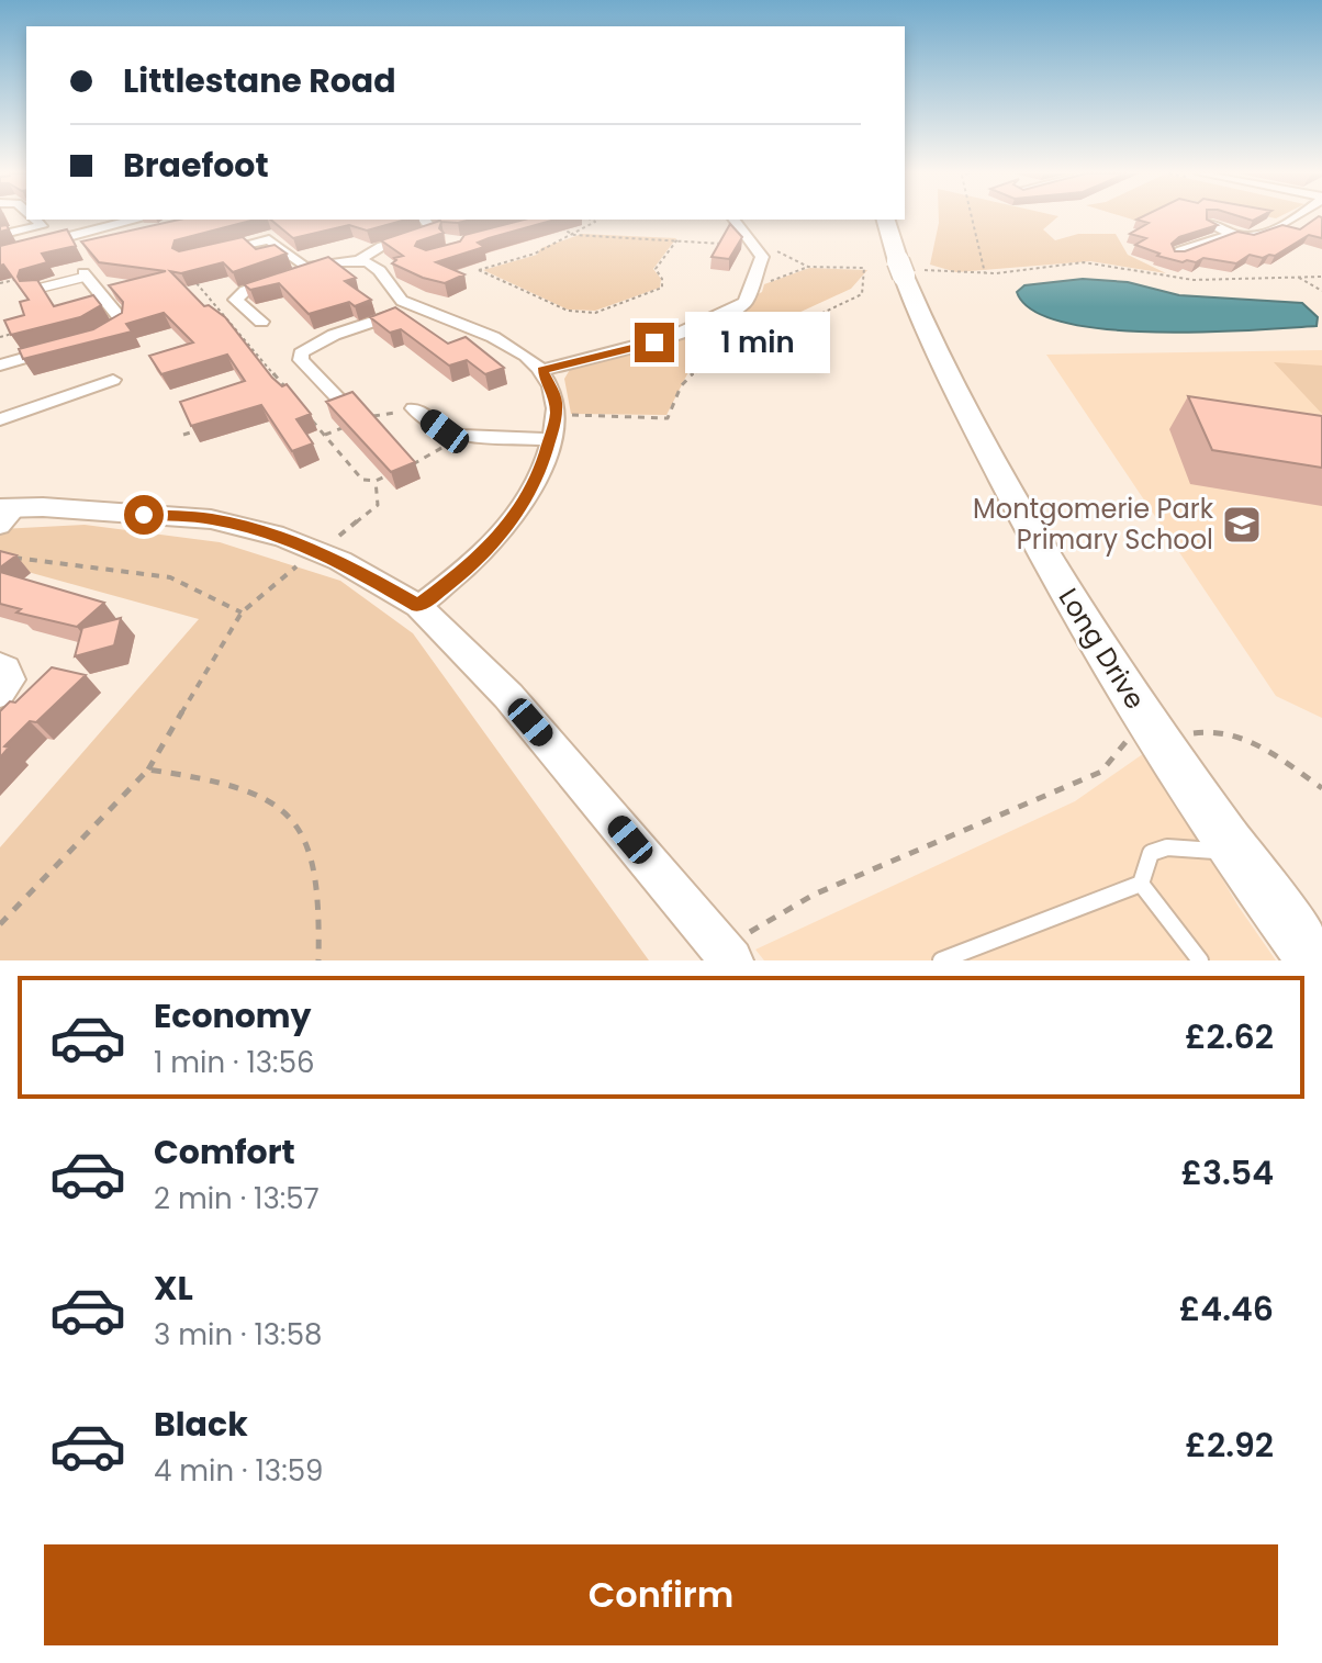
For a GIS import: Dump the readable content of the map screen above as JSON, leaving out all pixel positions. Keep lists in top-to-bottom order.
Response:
{
  "streets": {
    "main road": ["Long Drive"]
  },
  "places": {
    "school or university": ["Montgomerie Park Primary School"]
  },
  "page": {
    "banner": ["Littlestane Road", "Braefoot"],
    "bubble": "1 min",
    "list": [
      {
        "name": "Economy",
        "note": "1 min · 13:56",
        "value": "£2.62"
      },
      {
        "name": "Comfort",
        "note": "2 min · 13:57",
        "value": "£3.54"
      },
      {
        "name": "XL",
        "note": "3 min · 13:58",
        "value": "£4.46"
      },
      {
        "name": "Black",
        "note": "4 min · 13:59",
        "value": "£2.92"
      }
    ],
    "buttons": "Confirm"
  }
}
